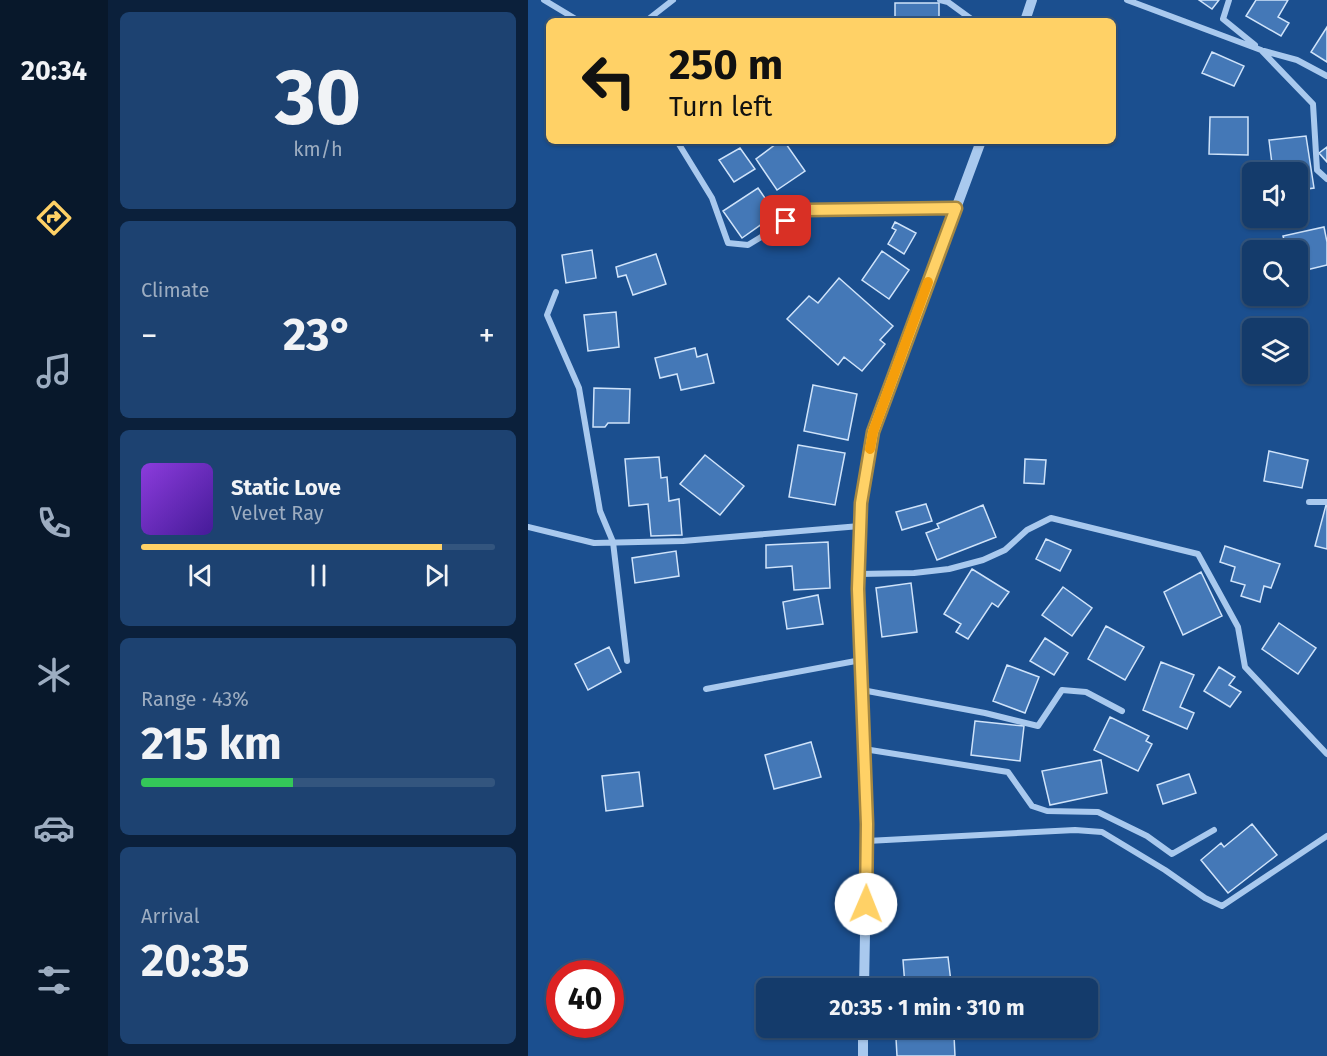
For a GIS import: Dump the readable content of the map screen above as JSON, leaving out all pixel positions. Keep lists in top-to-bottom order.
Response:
{
  "page": {
    "tabs": "20:34",
    "tile": [
      ["30", "km/h"],
      "Climate",
      ["Range · 43%", "215 km"],
      ["Arrival", "20:35"]
    ],
    "turn": ["250 m", "Turn left"],
    "heat": ["−", "23°", "+"],
    "song": ["Static Love", "Velvet Ray"],
    "limit": "40",
    "trip": "20:35 · 1 min · 310 m"
  }
}
